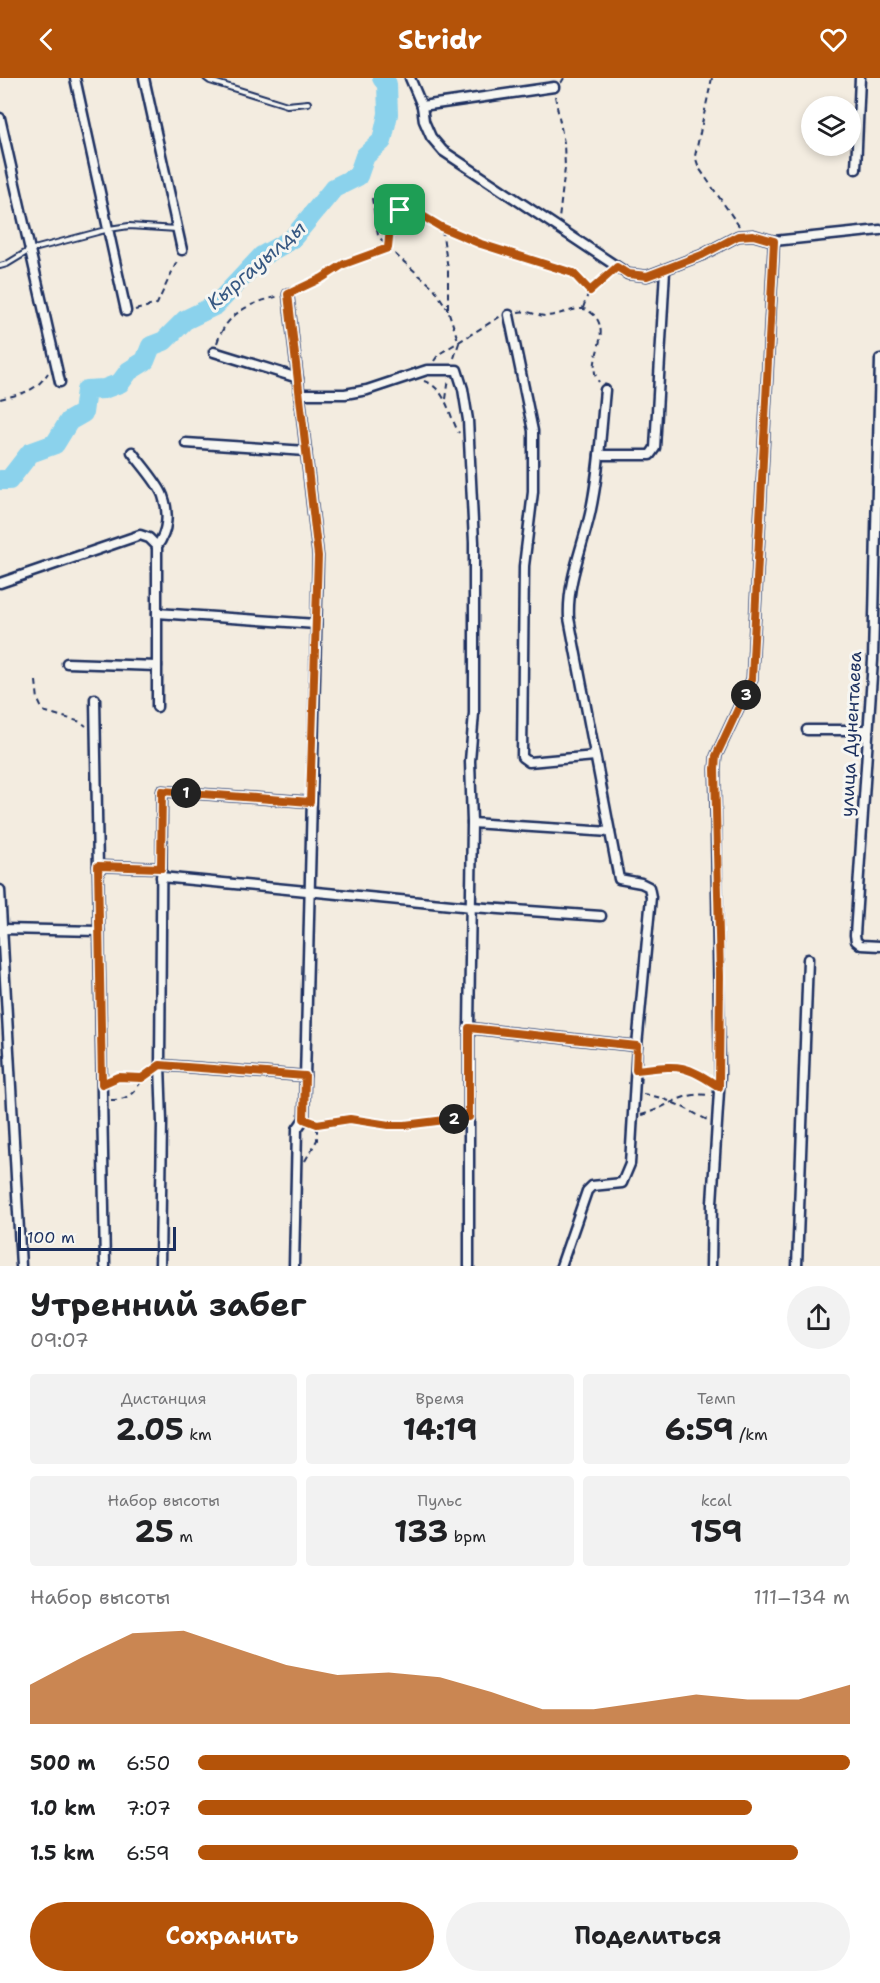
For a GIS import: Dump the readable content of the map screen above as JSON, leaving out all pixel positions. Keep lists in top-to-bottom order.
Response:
{
  "streets": {
    "street": ["улица Дунентаева"]
  },
  "water": ["Кыргауылды"],
  "scale_bar": "100 m",
  "page": {
    "header": "Stridr",
    "pins": ["3", "1", "2"],
    "scale": "100 m",
    "heading": ["Утренний забег", "09:07"],
    "stats": [
      ["Дистанция", "2.05 km"],
      ["Время", "14:19"],
      ["Темп", "6:59 /km"],
      ["Набор высоты", "25 m"],
      ["Пульс", "133 bpm"],
      ["kcal", "159"]
    ],
    "chart": ["Набор высоты", "111–134 m"],
    "list": [
      {
        "name": "500 m",
        "note": "6:50"
      },
      {
        "name": "1.0 km",
        "note": "7:07"
      },
      {
        "name": "1.5 km",
        "note": "6:59"
      }
    ],
    "buttons": ["Сохранить", "Поделиться"]
  }
}
